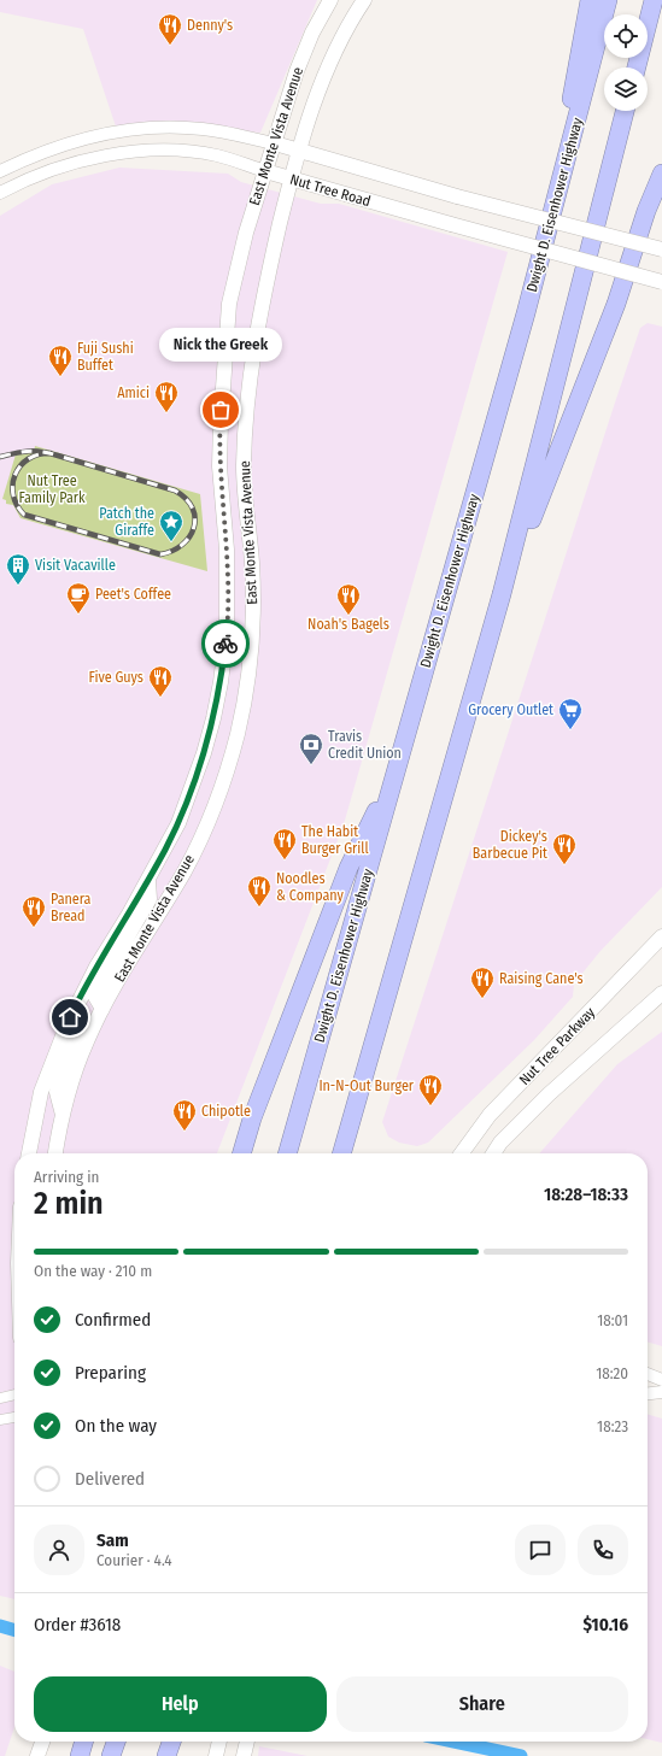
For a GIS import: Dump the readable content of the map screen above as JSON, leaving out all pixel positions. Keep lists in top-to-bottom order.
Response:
{
  "streets": {
    "highway": ["Dwight D. Eisenhower Highway"],
    "main road": ["East Monte Vista Avenue", "Nut Tree Road", "Nut Tree Parkway"]
  },
  "crossings": [
    ["East Monte Vista Avenue", "Nut Tree Road"]
  ],
  "parks": ["Nut Tree Family Park"],
  "places": {
    "restaurant": [
      "Denny's",
      "Fuji Sushi Buffet",
      "Amici",
      "Noah's Bagels",
      "Five Guys",
      "The Habit Burger Grill",
      "Dickey's Barbecue Pit",
      "Noodles & Company",
      "Panera Bread",
      "Raising Cane's",
      "In-N-Out Burger",
      "Chipotle"
    ],
    "other": ["Nick the Greek"],
    "place": ["Patch the Giraffe"],
    "building": ["Visit Vacaville"],
    "cafe": ["Peet's Coffee"],
    "supermarket": ["Grocery Outlet"],
    "bank": ["Travis Credit Union"]
  },
  "page": {
    "bubble": "Nick the Greek",
    "heading": ["2 min", "Arriving in", "18:28–18:33"],
    "panel": [
      "Sam",
      "Courier · 4.4",
      "Order #3618",
      "$10.16"
    ],
    "bar": "On the way · 210 m",
    "list": [
      ["Confirmed", "18:01"],
      ["Preparing", "18:20"],
      ["On the way", "18:23"],
      "Delivered"
    ],
    "buttons": ["Help", "Share"]
  }
}
